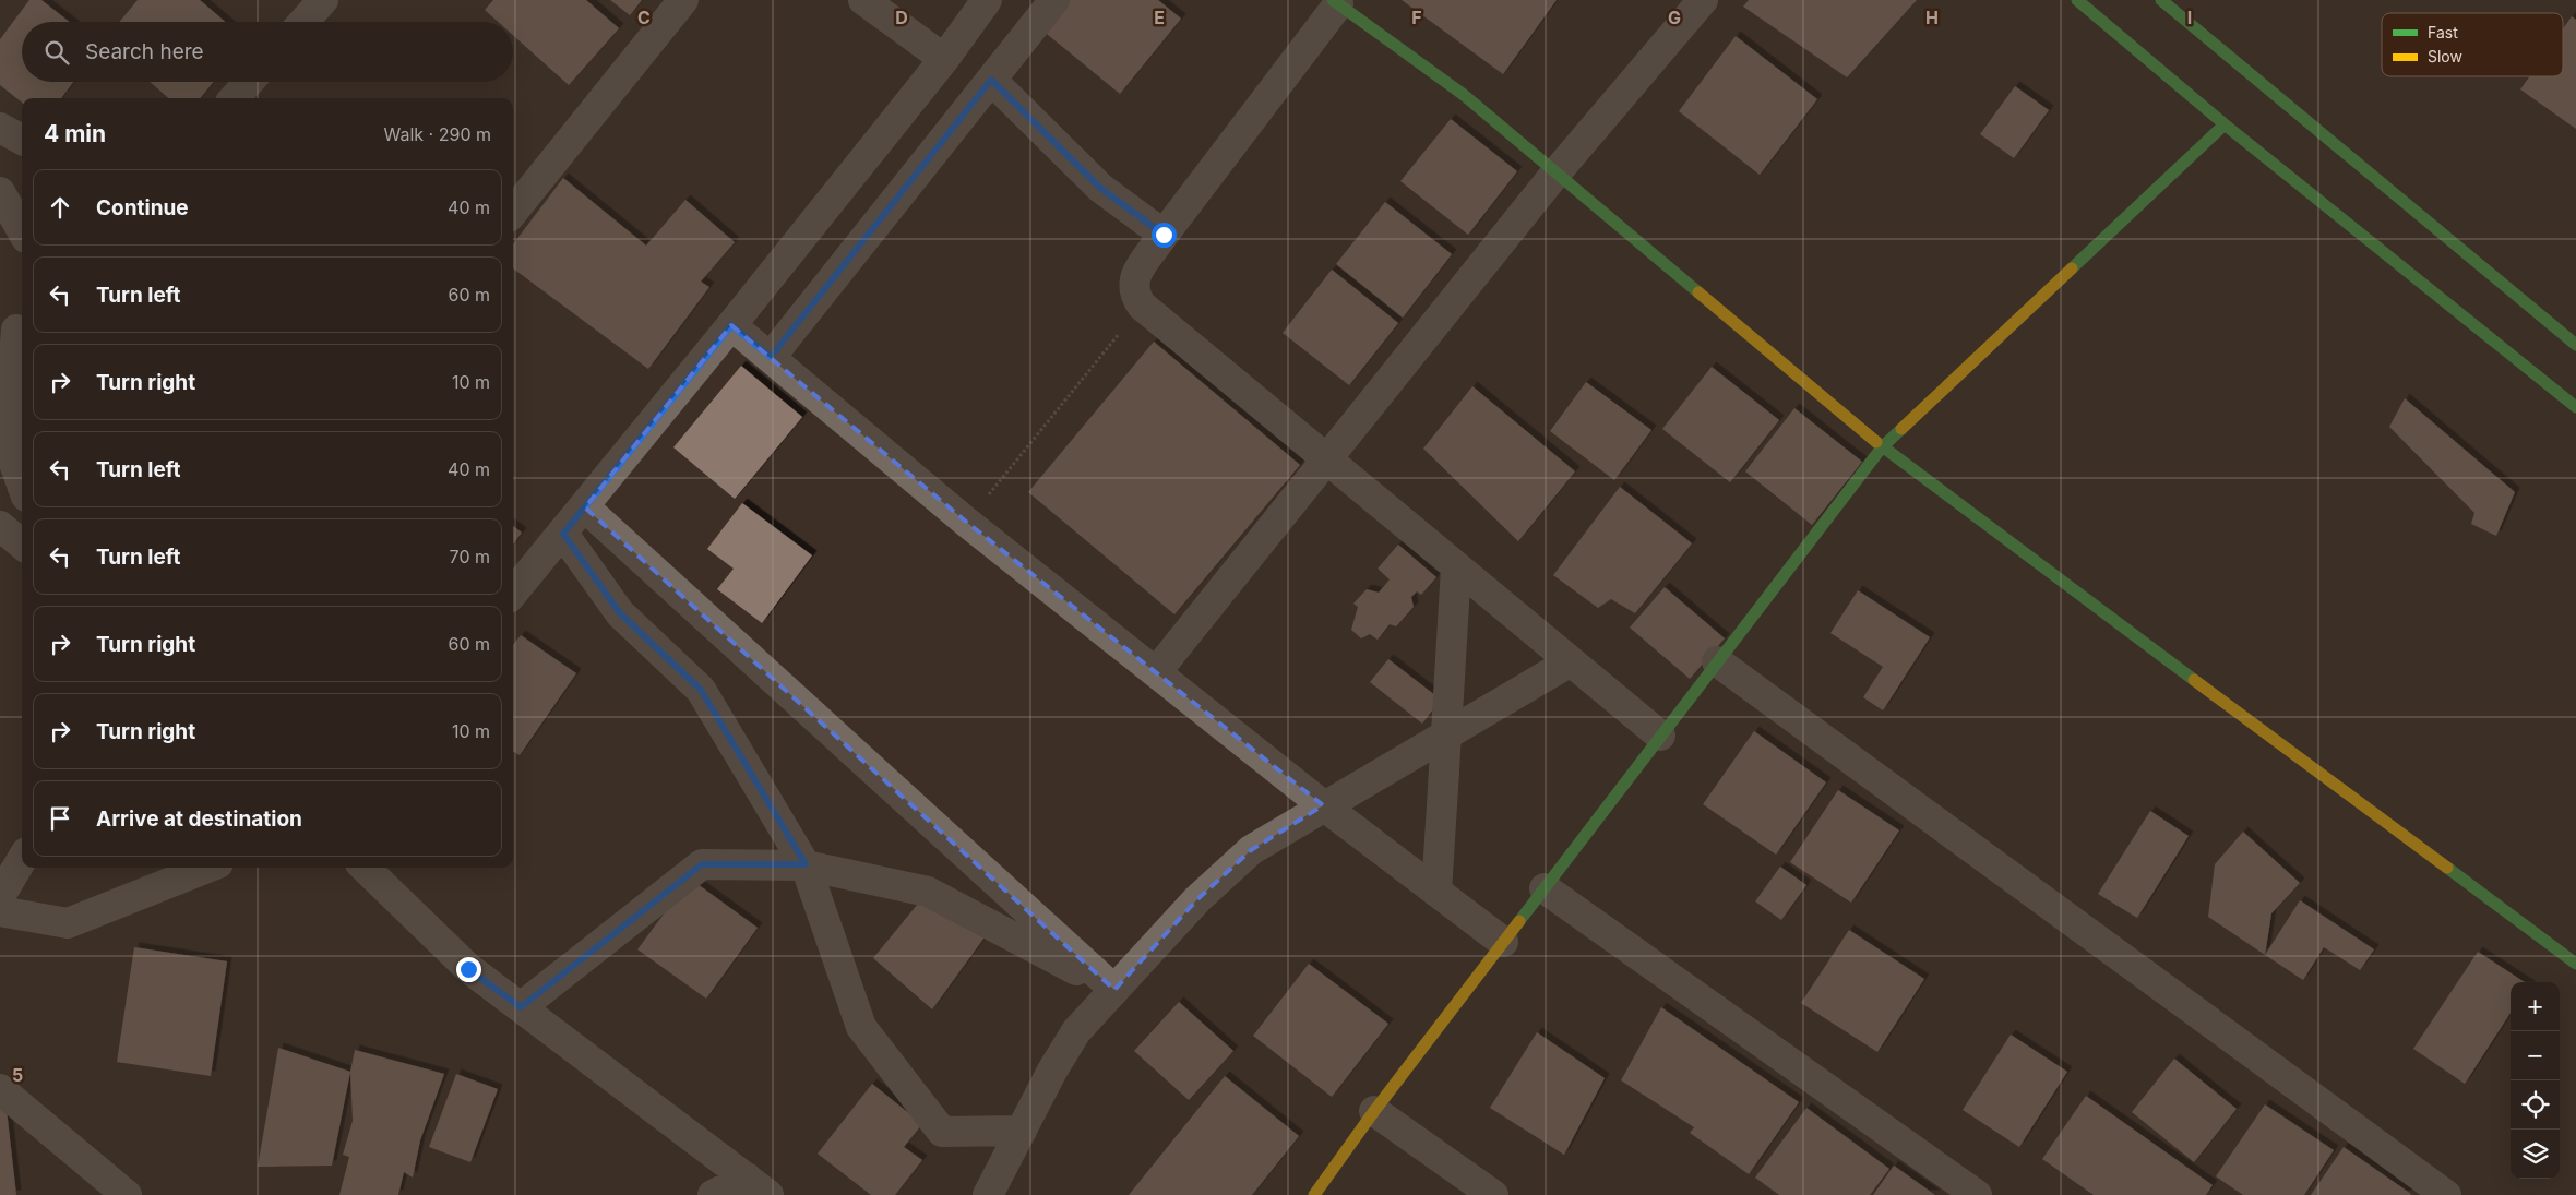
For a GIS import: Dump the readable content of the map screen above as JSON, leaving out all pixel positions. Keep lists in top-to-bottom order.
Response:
{
  "legend": ["Fast", "Slow"],
  "page": {
    "search": "Search here",
    "heading": ["4 min", "Walk · 290 m"],
    "list": [
      ["Continue", "40 m"],
      ["Turn left", "60 m"],
      ["Turn right", "10 m"],
      ["Turn left", "40 m"],
      ["Turn left", "70 m"],
      ["Turn right", "60 m"],
      ["Turn right", "10 m"],
      "Arrive at destination"
    ],
    "map_buttons": ["+", "−"]
  },
  "grid": {
    "columns": [
      "C",
      "D",
      "E",
      "F",
      "G",
      "H",
      "I"
    ],
    "rows": ["5"]
  }
}
